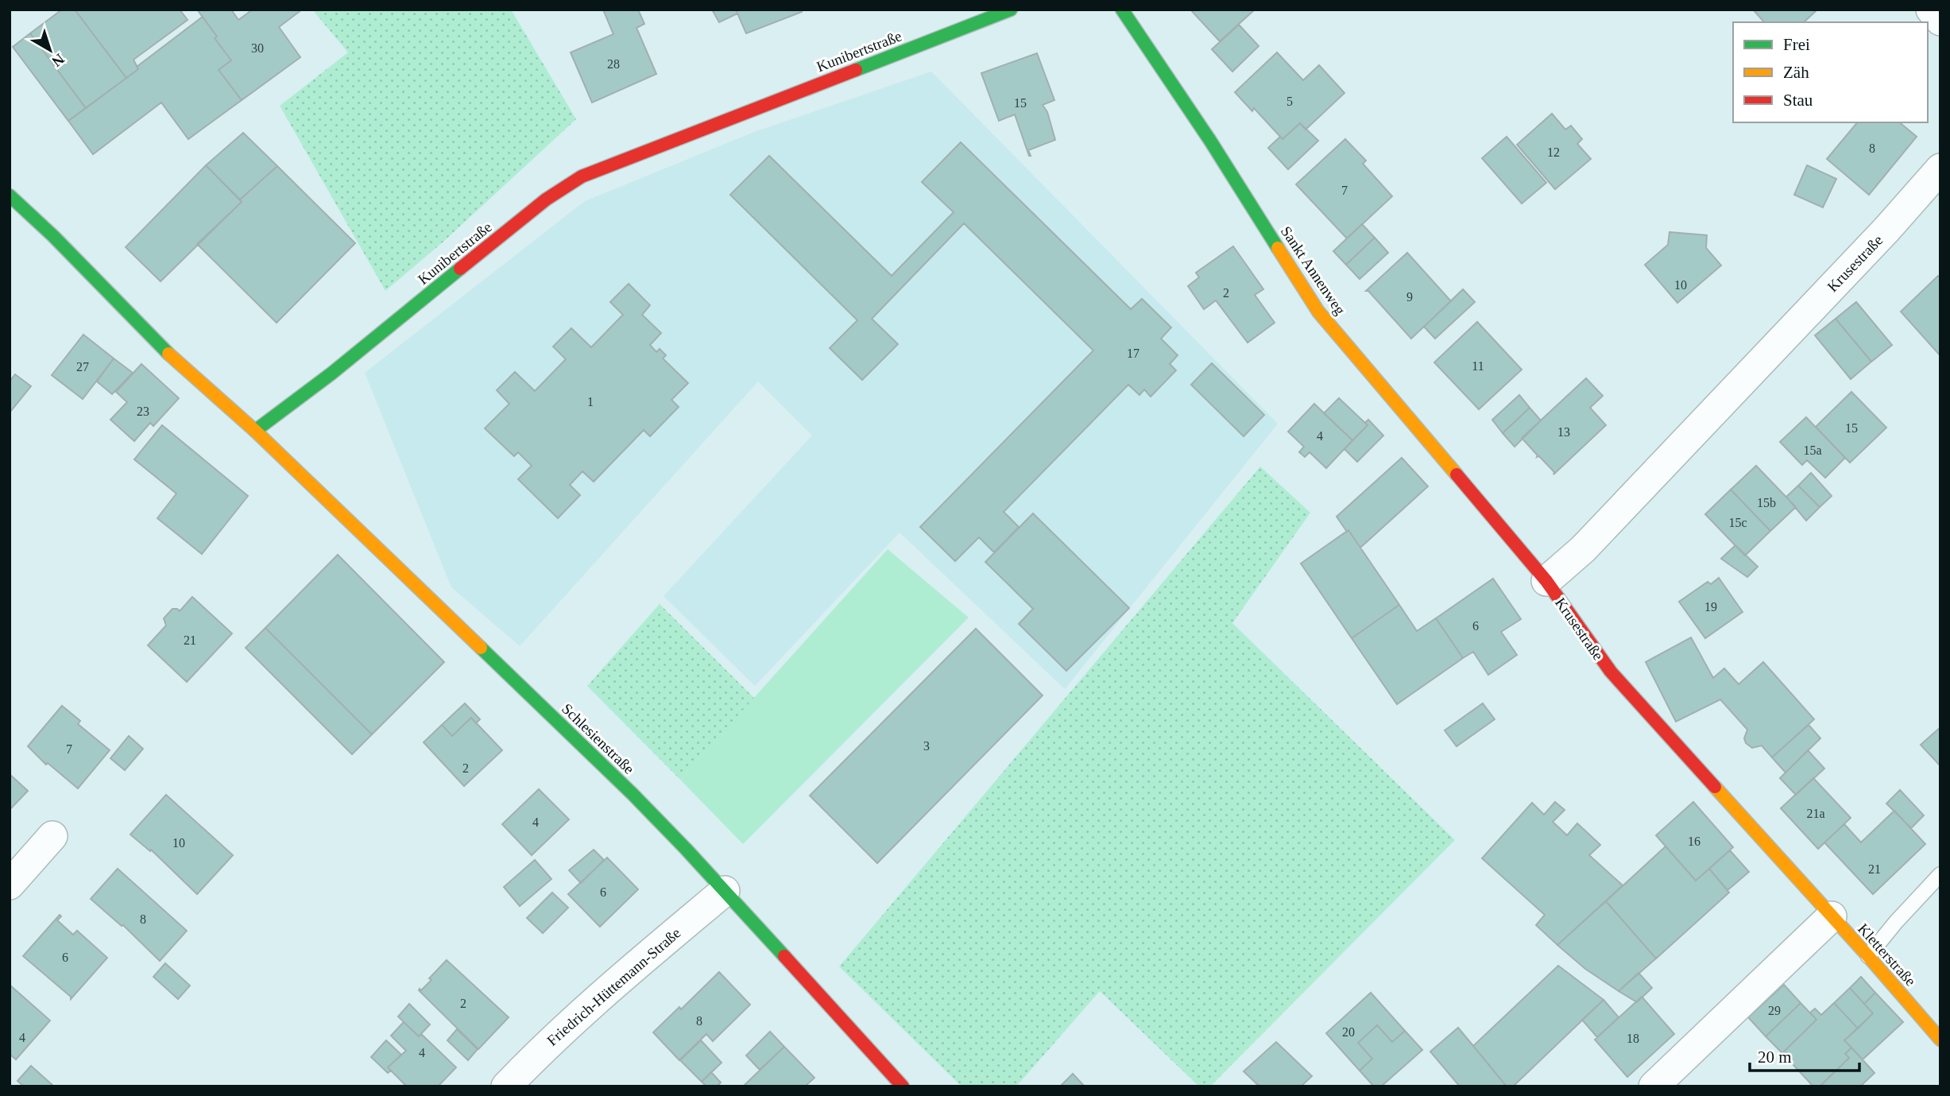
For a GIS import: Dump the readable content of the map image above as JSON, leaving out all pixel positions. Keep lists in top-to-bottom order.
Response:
{
  "streets": {
    "street": [
      "Kunibertstraße",
      "Krusestraße",
      "Sankt Annenweg",
      "Schlesienstraße",
      "Kletterstraße",
      "Friedrich-Hüttemann-Straße"
    ]
  },
  "crossings": [
    ["Kunibertstraße", "Schlesienstraße"],
    ["Krusestraße", "Sankt Annenweg"],
    ["Krusestraße", "Kletterstraße"],
    ["Schlesienstraße", "Friedrich-Hüttemann-Straße"]
  ],
  "house_numbers": [
    "30",
    "28",
    "5",
    "15",
    "8",
    "12",
    "7",
    "10",
    "2",
    "9",
    "17",
    "11",
    "27",
    "1",
    "23",
    "15",
    "13",
    "4",
    "15a",
    "15b",
    "15c",
    "19",
    "6",
    "21",
    "3",
    "7",
    "2",
    "21a",
    "4",
    "16",
    "10",
    "21",
    "6",
    "8",
    "6",
    "2",
    "29",
    "8",
    "20",
    "4",
    "18",
    "4"
  ],
  "legend": ["Frei", "Zäh", "Stau"],
  "scale_bar": "20 m",
  "north": "bottom right"
}
